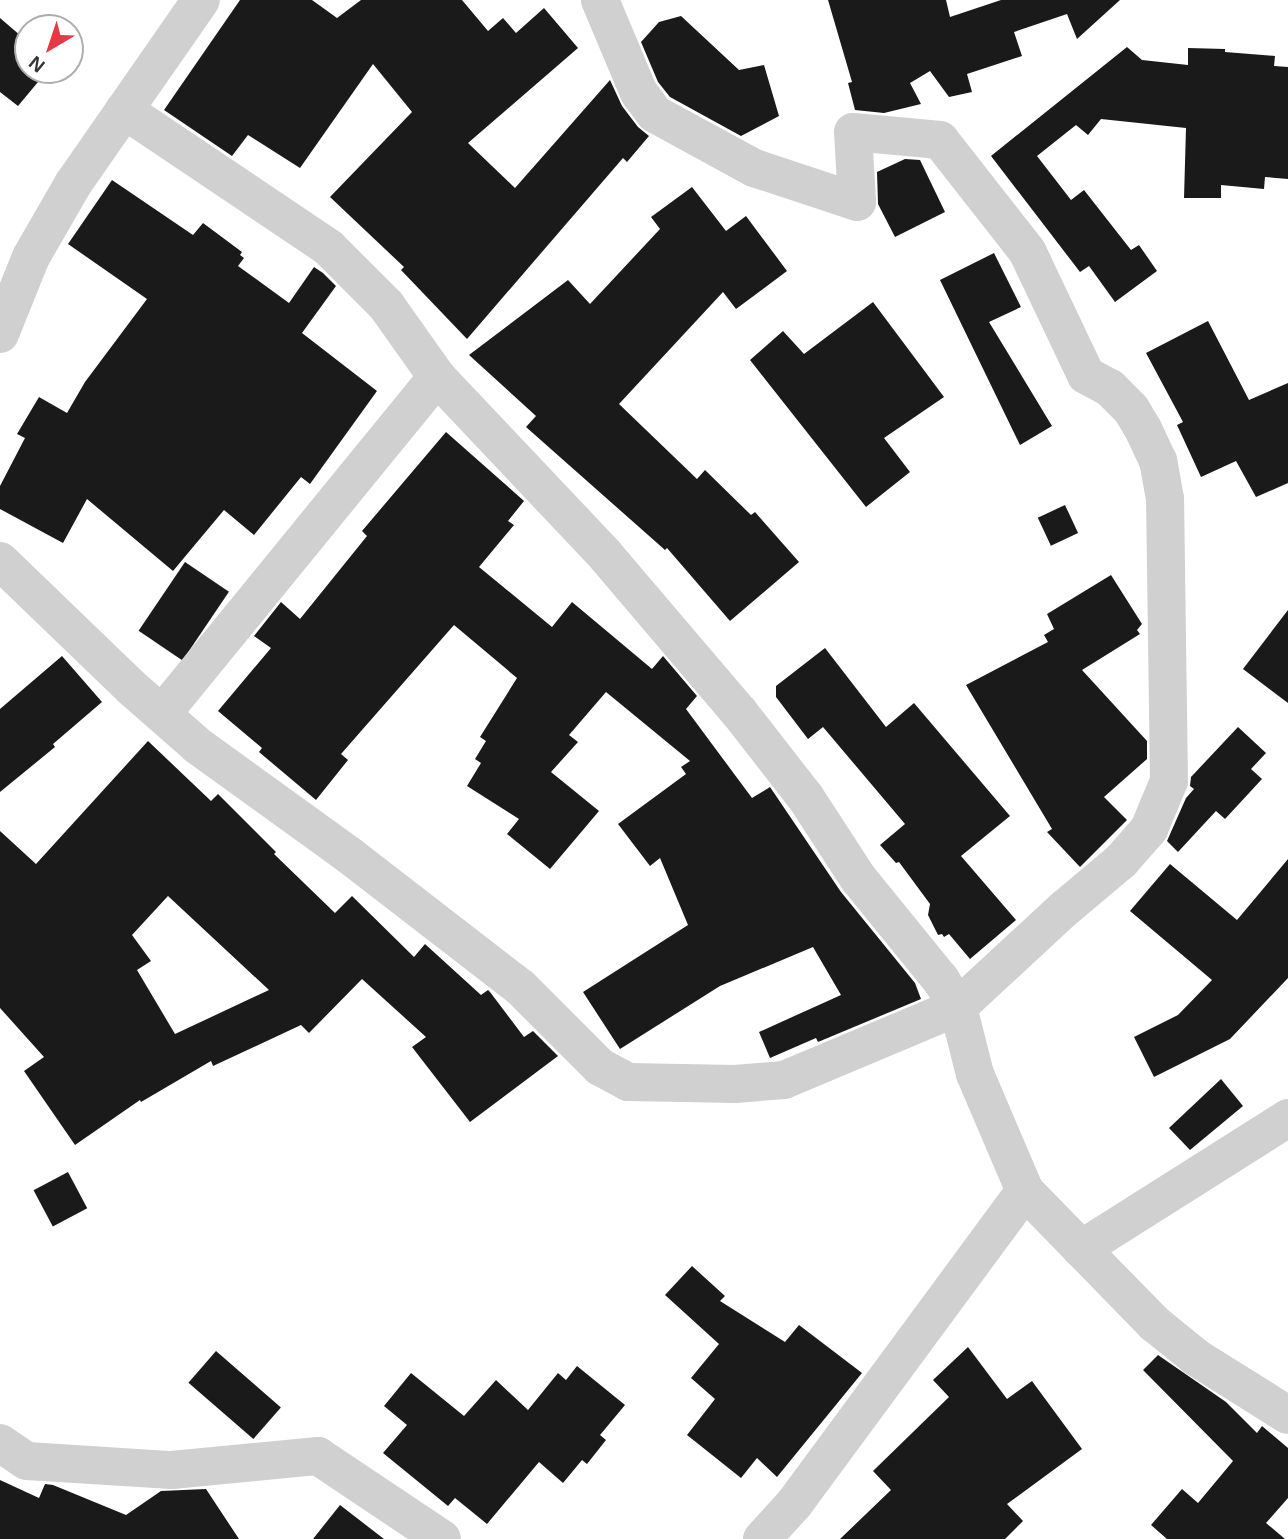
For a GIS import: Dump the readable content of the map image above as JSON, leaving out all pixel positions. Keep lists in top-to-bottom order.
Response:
{
  "north": "bottom left"
}
